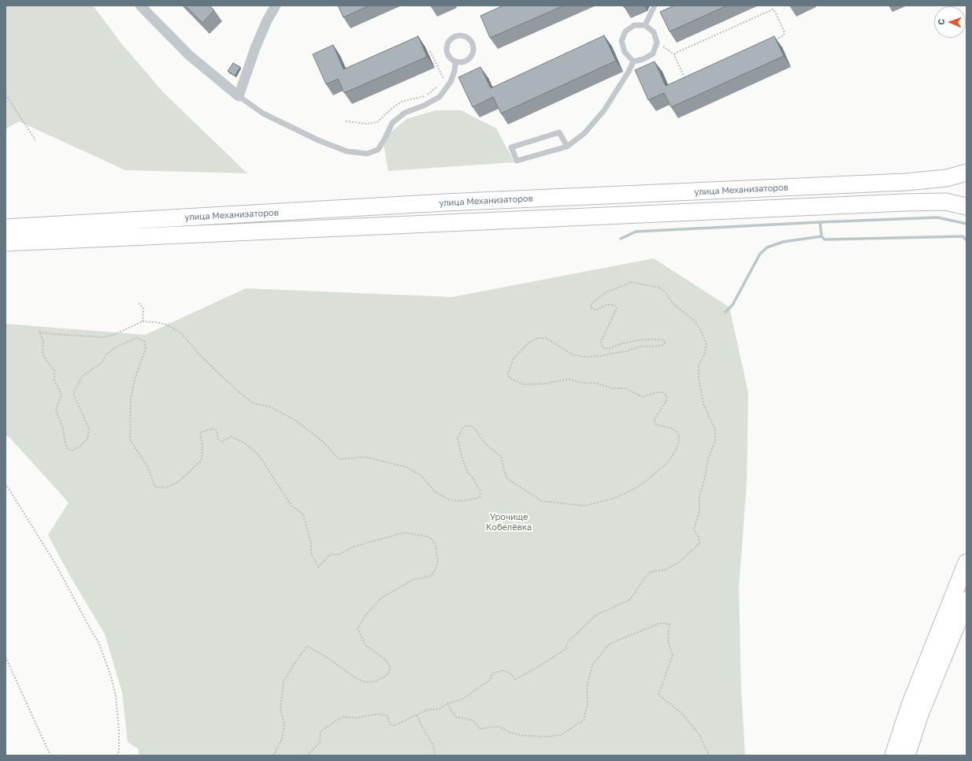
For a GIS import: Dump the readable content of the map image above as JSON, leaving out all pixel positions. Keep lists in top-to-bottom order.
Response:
{
  "streets": {
    "main road": ["улица Механизаторов"]
  },
  "parks": ["Урочище Кобелёвка"],
  "north": "left"
}
